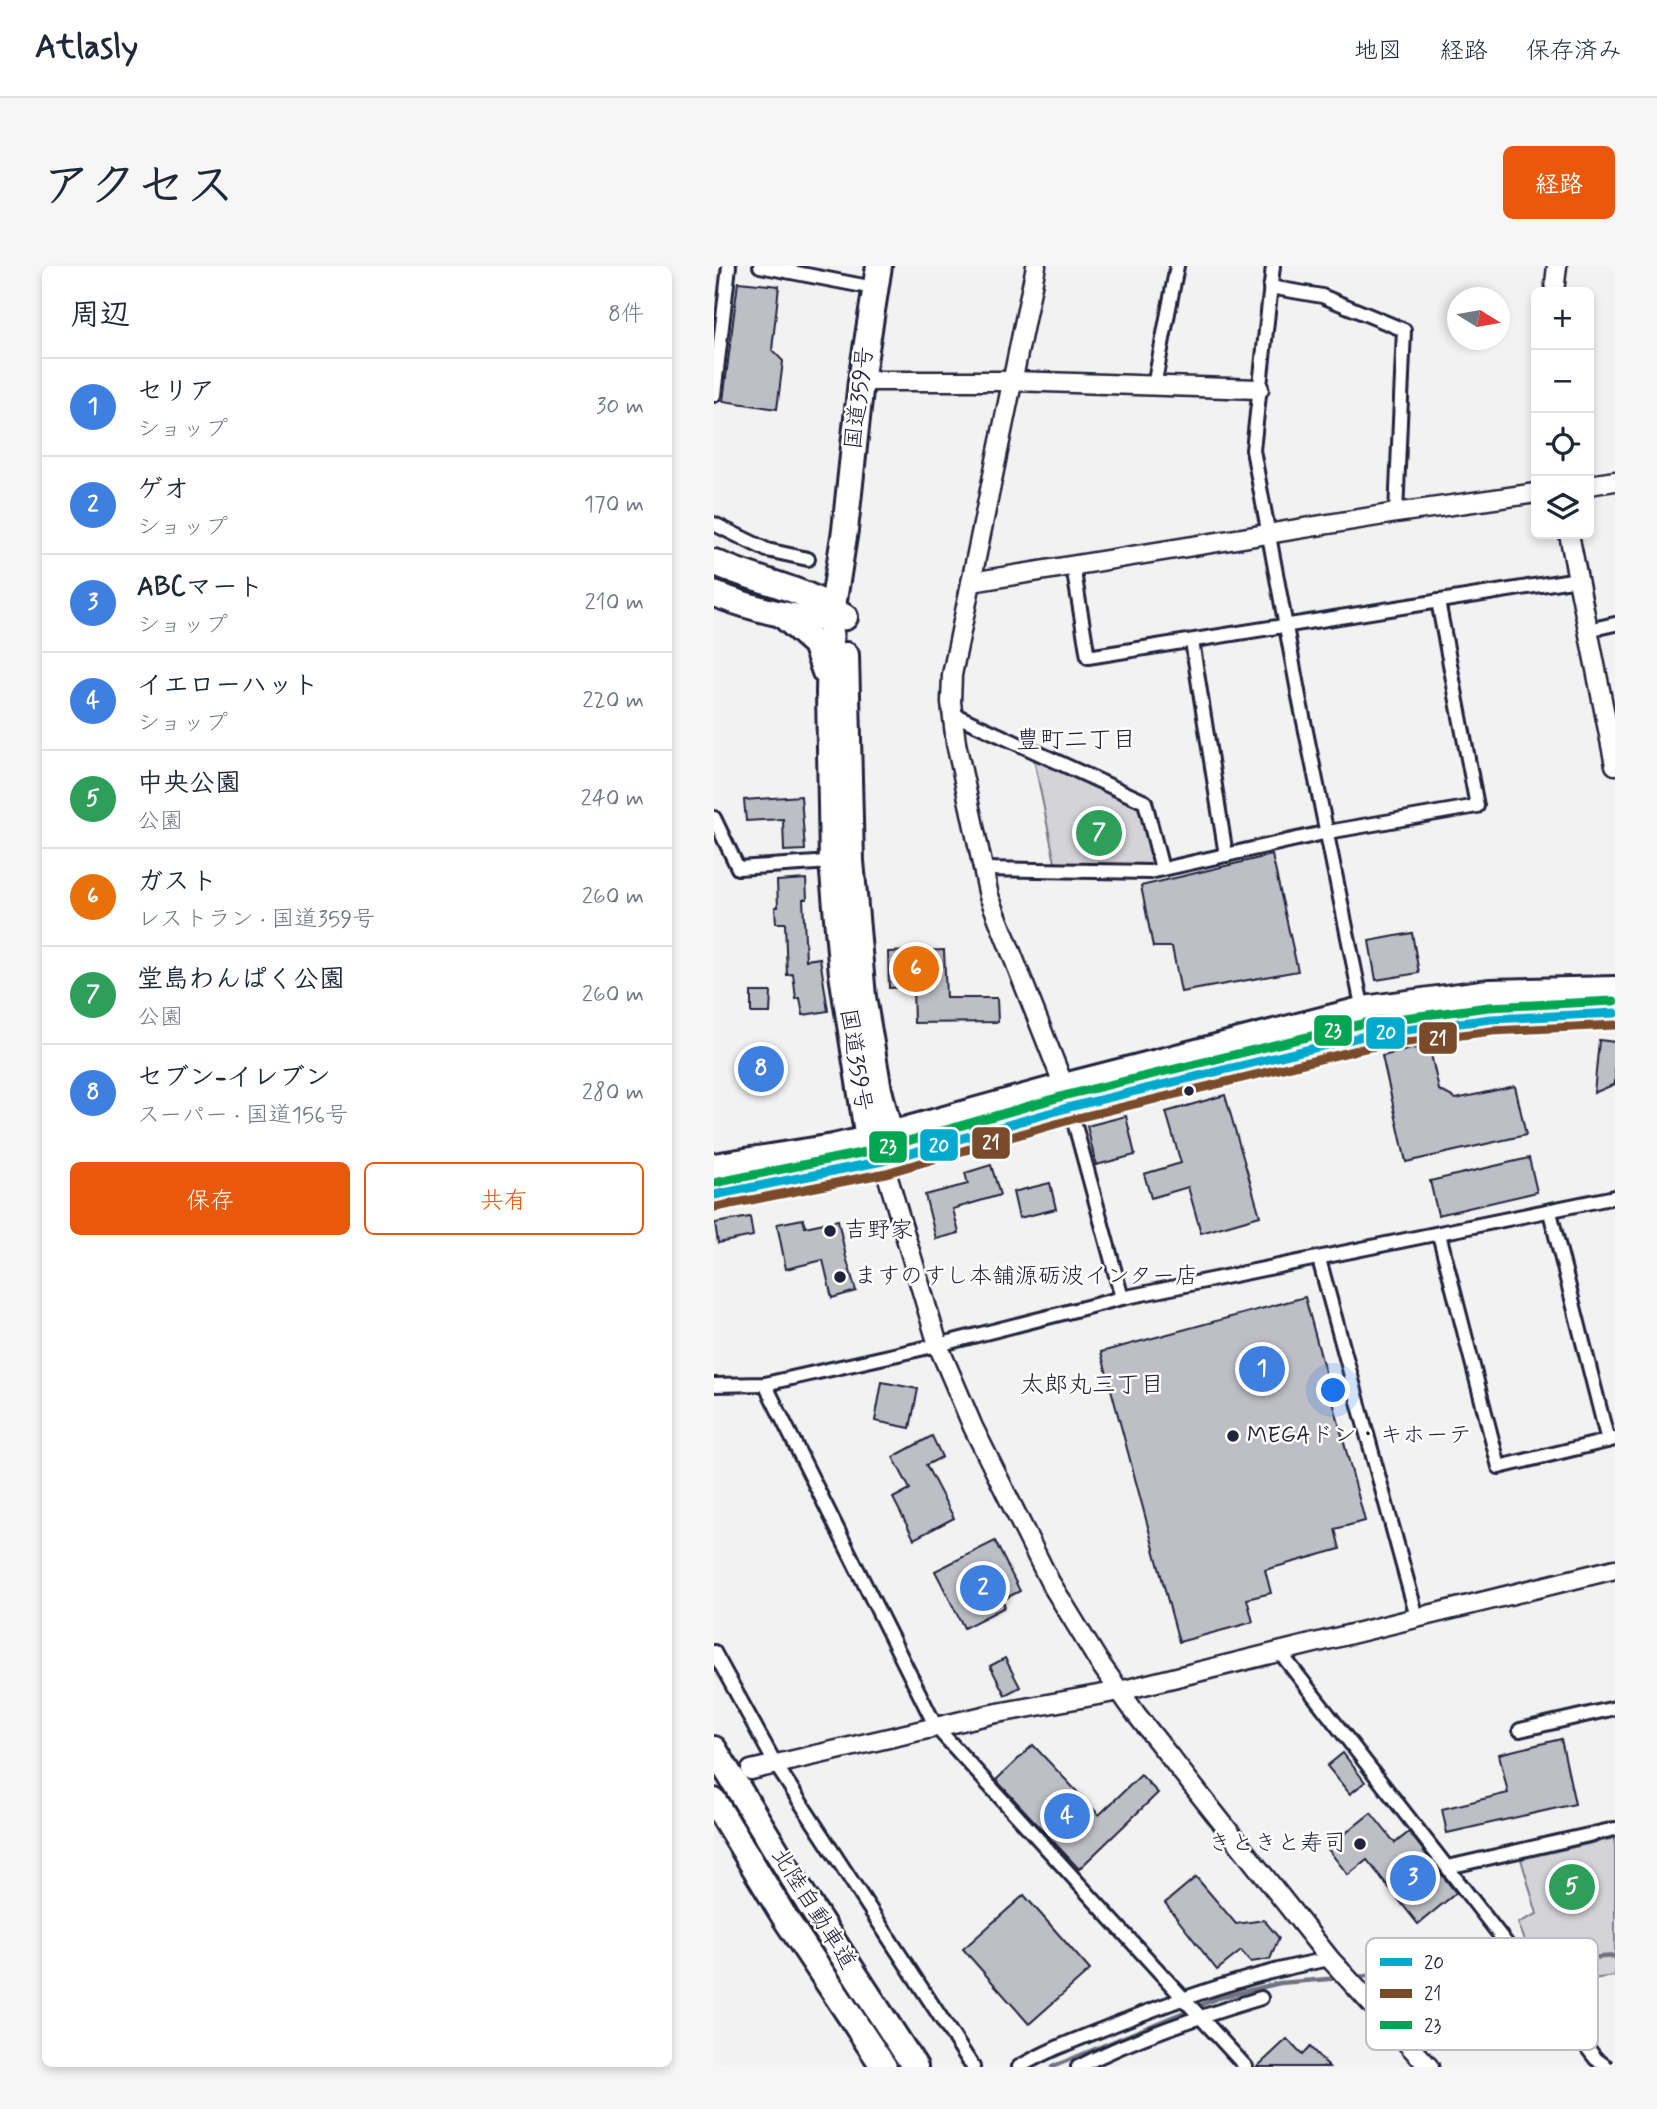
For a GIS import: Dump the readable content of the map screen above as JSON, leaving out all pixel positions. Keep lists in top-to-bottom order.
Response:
{
  "streets": {
    "highway": ["国道359号", "北陸自動車道"]
  },
  "districts": ["豊町二丁目", "太郎丸三丁目"],
  "places": [
    "吉野家",
    "ますのすし本舗源砺波インター店",
    "MEGAドン・キホーテ",
    "きときと寿司"
  ],
  "lines": ["transit line 23", "transit line 20", "transit line 21"],
  "legend": ["20", "21", "23"],
  "north": "right",
  "page": {
    "header": "Atlasly",
    "nav": ["地図", "経路", "保存済み"],
    "title": "アクセス",
    "buttons": [
      "経路",
      ["保存", "共有"]
    ],
    "heading": ["周辺", "8件"],
    "map_buttons": ["+", "−"],
    "list": [
      {
        "mark": "1",
        "name": "セリア",
        "note": "ショップ",
        "value": "30 m"
      },
      {
        "mark": "2",
        "name": "ゲオ",
        "note": "ショップ",
        "value": "170 m"
      },
      {
        "mark": "3",
        "name": "ABCマート",
        "note": "ショップ",
        "value": "210 m"
      },
      {
        "mark": "4",
        "name": "イエローハット",
        "note": "ショップ",
        "value": "220 m"
      },
      {
        "mark": "5",
        "name": "中央公園",
        "note": "公園",
        "value": "240 m"
      },
      {
        "mark": "6",
        "name": "ガスト",
        "note": "レストラン · 国道359号",
        "value": "260 m"
      },
      {
        "mark": "7",
        "name": "堂島わんぱく公園",
        "note": "公園",
        "value": "260 m"
      },
      {
        "mark": "8",
        "name": "セブン-イレブン",
        "note": "スーパー · 国道156号",
        "value": "280 m"
      }
    ],
    "pins": [
      "7",
      "6",
      "8",
      "1",
      "2",
      "4",
      "3",
      "5"
    ]
  }
}
